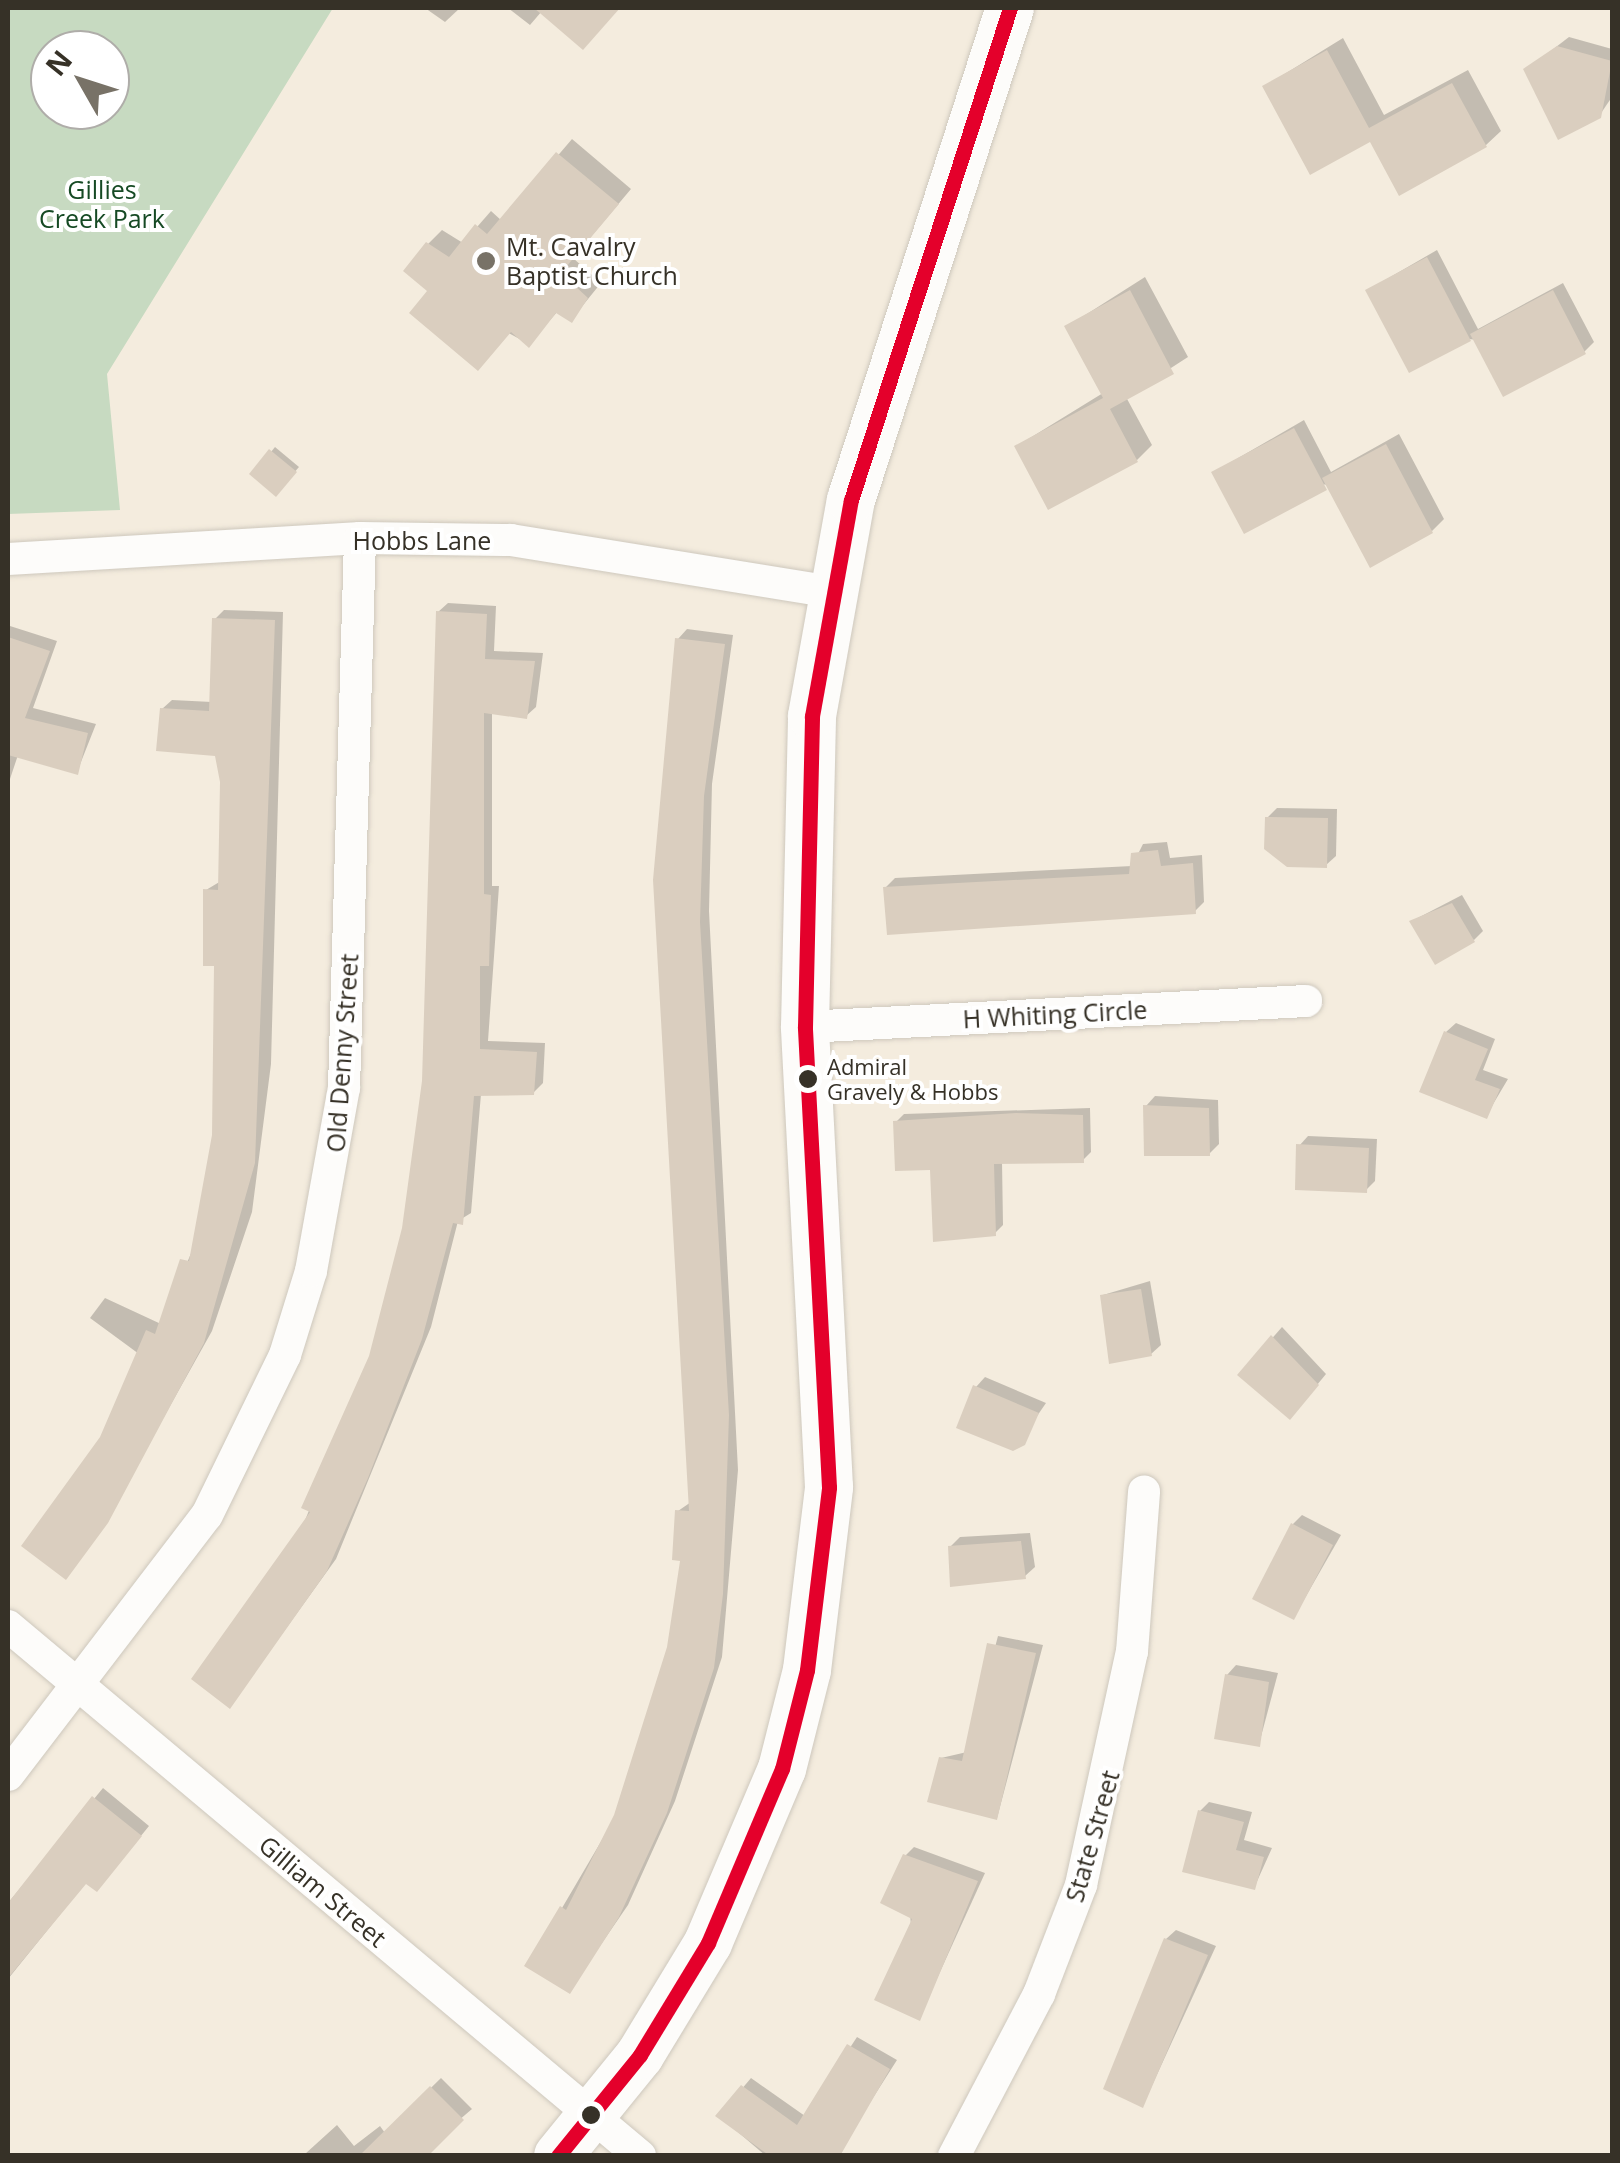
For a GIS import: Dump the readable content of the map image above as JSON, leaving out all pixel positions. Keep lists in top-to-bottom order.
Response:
{
  "streets": {
    "street": [
      "Hobbs Lane",
      "H Whiting Circle",
      "Old Denny Street",
      "State Street",
      "Gilliam Street"
    ]
  },
  "crossings": [
    ["Hobbs Lane", "Old Denny Street"],
    ["Old Denny Street", "Gilliam Street"]
  ],
  "parks": ["Gillies Creek Park"],
  "places": ["Mt. Cavalry Baptist Church", "Admiral Gravely & Hobbs"],
  "north": "top left"
}
